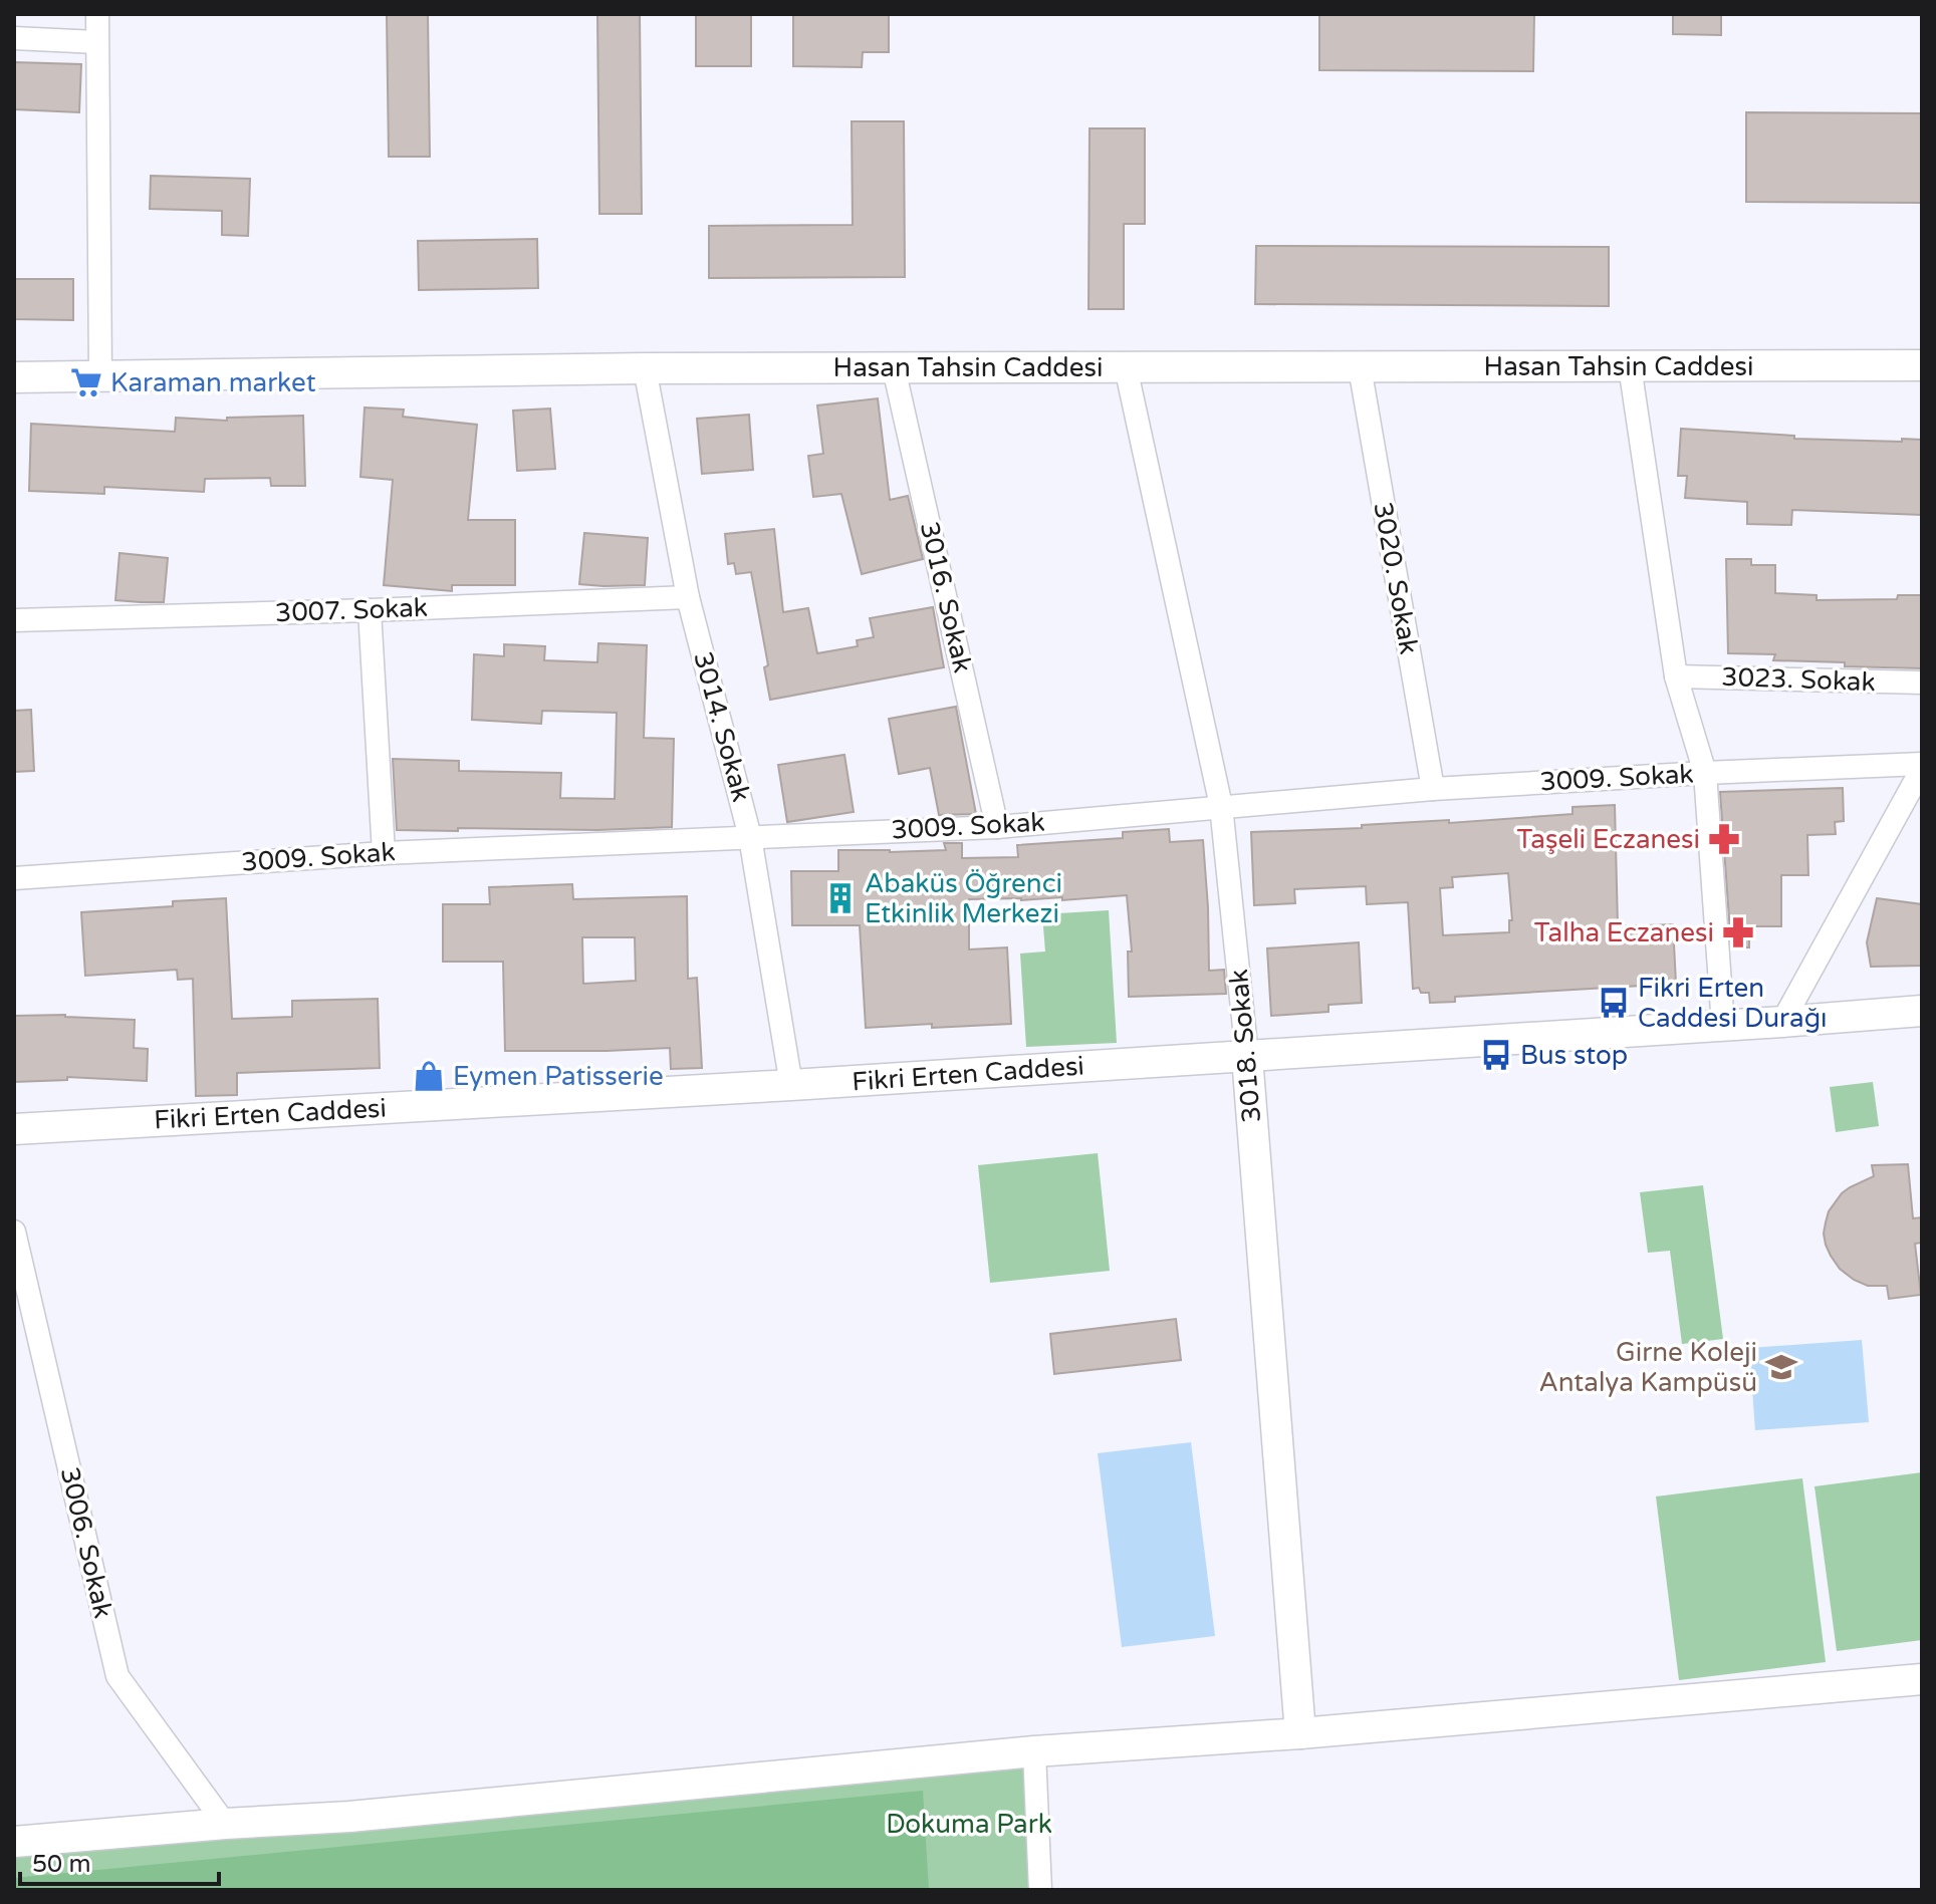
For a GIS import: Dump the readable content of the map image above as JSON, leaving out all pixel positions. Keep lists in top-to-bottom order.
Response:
{
  "streets": {
    "street": [
      "Hasan Tahsin Caddesi",
      "3020. Sokak",
      "3016. Sokak",
      "3007. Sokak",
      "3023. Sokak",
      "3014. Sokak",
      "3009. Sokak",
      "3018. Sokak",
      "Fikri Erten Caddesi",
      "3006. Sokak"
    ]
  },
  "crossings": [
    ["Hasan Tahsin Caddesi", "3020. Sokak"],
    ["Hasan Tahsin Caddesi", "3016. Sokak"],
    ["Hasan Tahsin Caddesi", "3014. Sokak"],
    ["Hasan Tahsin Caddesi", "3018. Sokak"],
    ["3020. Sokak", "3009. Sokak"],
    ["3016. Sokak", "3009. Sokak"],
    ["3007. Sokak", "3014. Sokak"],
    ["3014. Sokak", "3009. Sokak"],
    ["3014. Sokak", "Fikri Erten Caddesi"],
    ["3009. Sokak", "3018. Sokak"],
    ["3018. Sokak", "Fikri Erten Caddesi"]
  ],
  "parks": ["Dokuma Park"],
  "places": {
    "supermarket": ["Karaman market"],
    "pharmacy": ["Taşeli Eczanesi", "Talha Eczanesi"],
    "building": ["Abaküs Öğrenci Etkinlik Merkezi"],
    "bus stop": ["Fikri Erten Caddesi Durağı", "Bus stop"],
    "shop": ["Eymen Patisserie"],
    "school or university": ["Girne Koleji Antalya Kampüsü"]
  },
  "scale_bar": "50 m"
}
